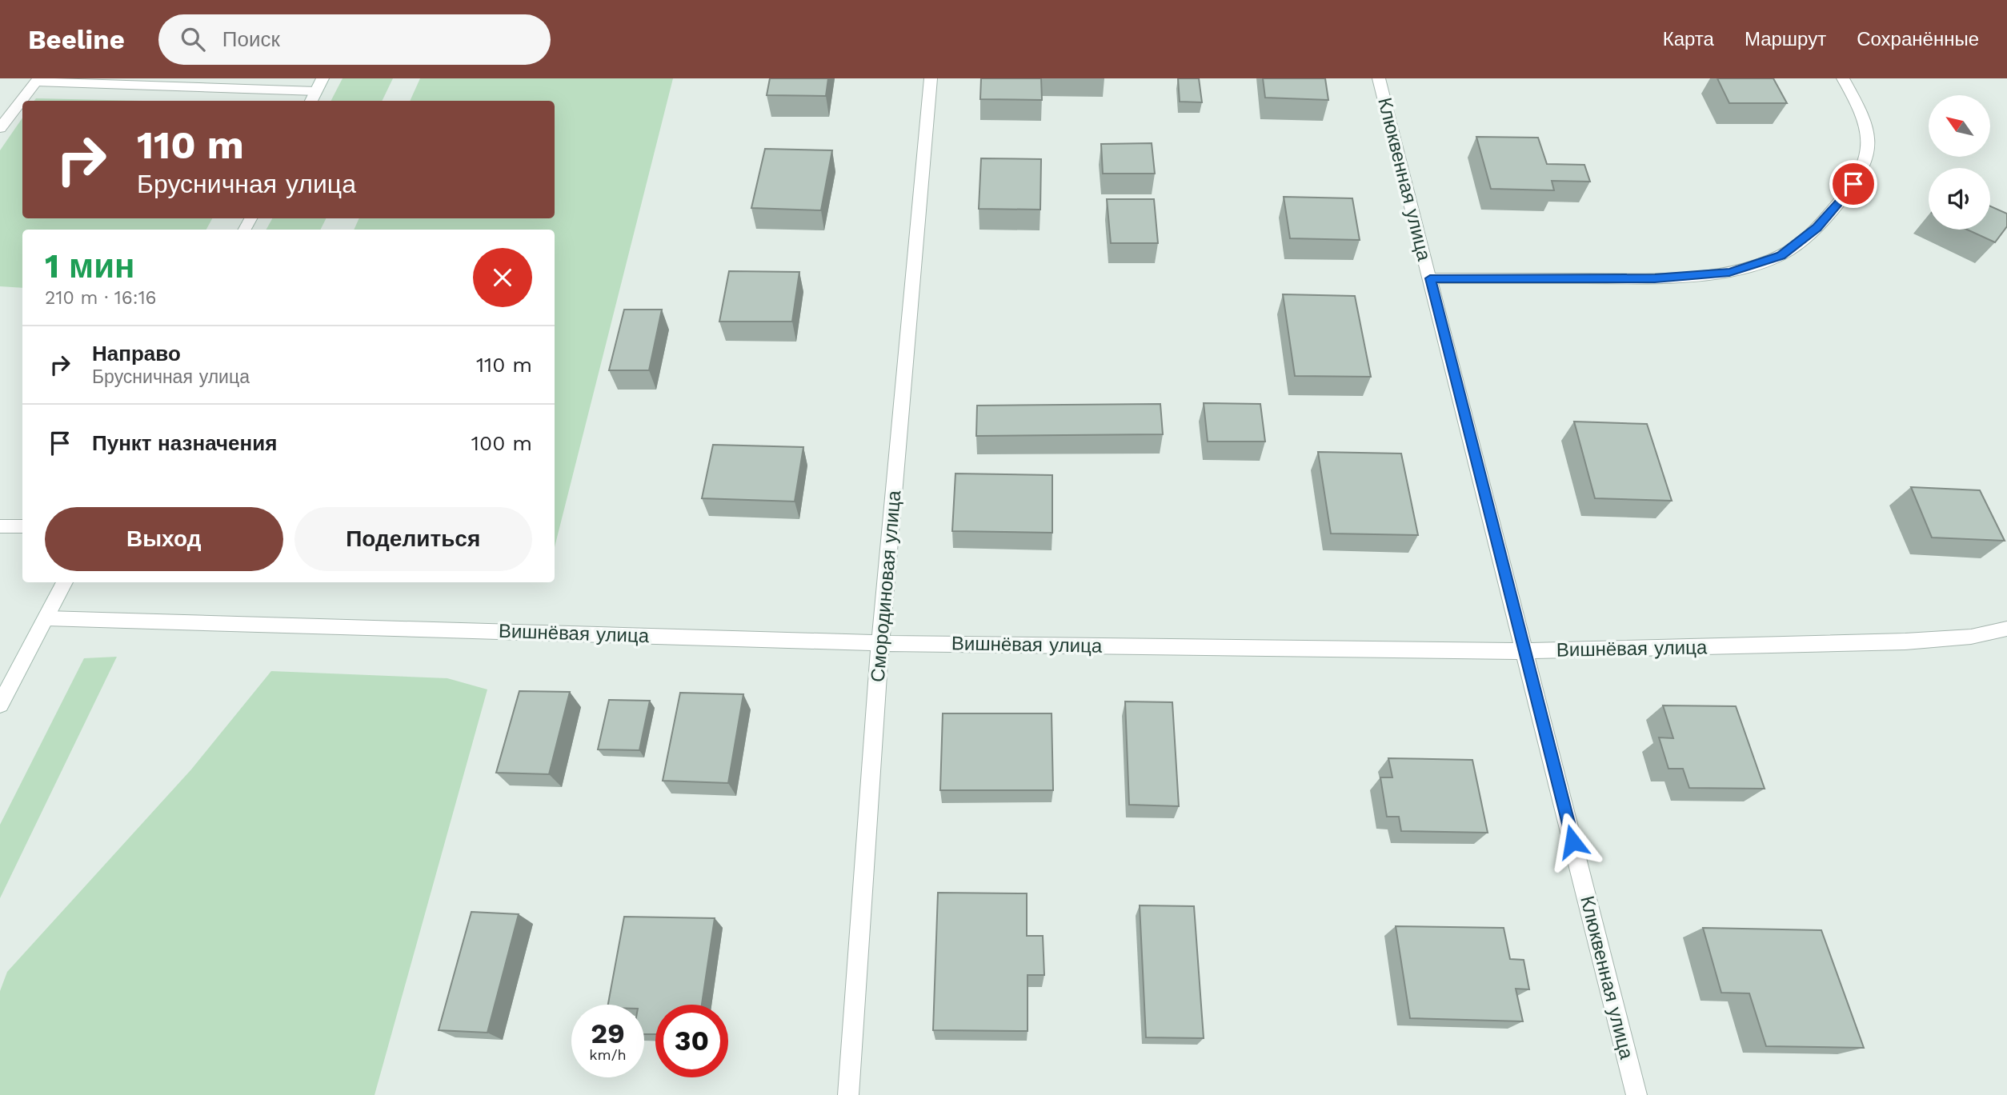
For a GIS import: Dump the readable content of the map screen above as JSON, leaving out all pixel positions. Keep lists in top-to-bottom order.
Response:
{
  "streets": {
    "street": ["Клюквенная улица", "Смородиновая улица", "Вишнёвая улица"]
  },
  "crossings": [
    ["Клюквенная улица", "Вишнёвая улица"],
    ["Смородиновая улица", "Вишнёвая улица"]
  ],
  "north": "top left",
  "page": {
    "header": "Beeline",
    "search": "Поиск",
    "nav": ["Карта", "Маршрут", "Сохранённые"],
    "turn": ["110 m", "Брусничная улица"],
    "heading": ["1 мин", "210 m · 16:16"],
    "list": [
      {
        "name": "Направо",
        "note": "Брусничная улица",
        "value": "110 m"
      },
      {
        "name": "Пункт назначения",
        "value": "100 m"
      }
    ],
    "buttons": ["Выход", "Поделиться"],
    "speed": "29 km/h",
    "limit": "30"
  }
}
